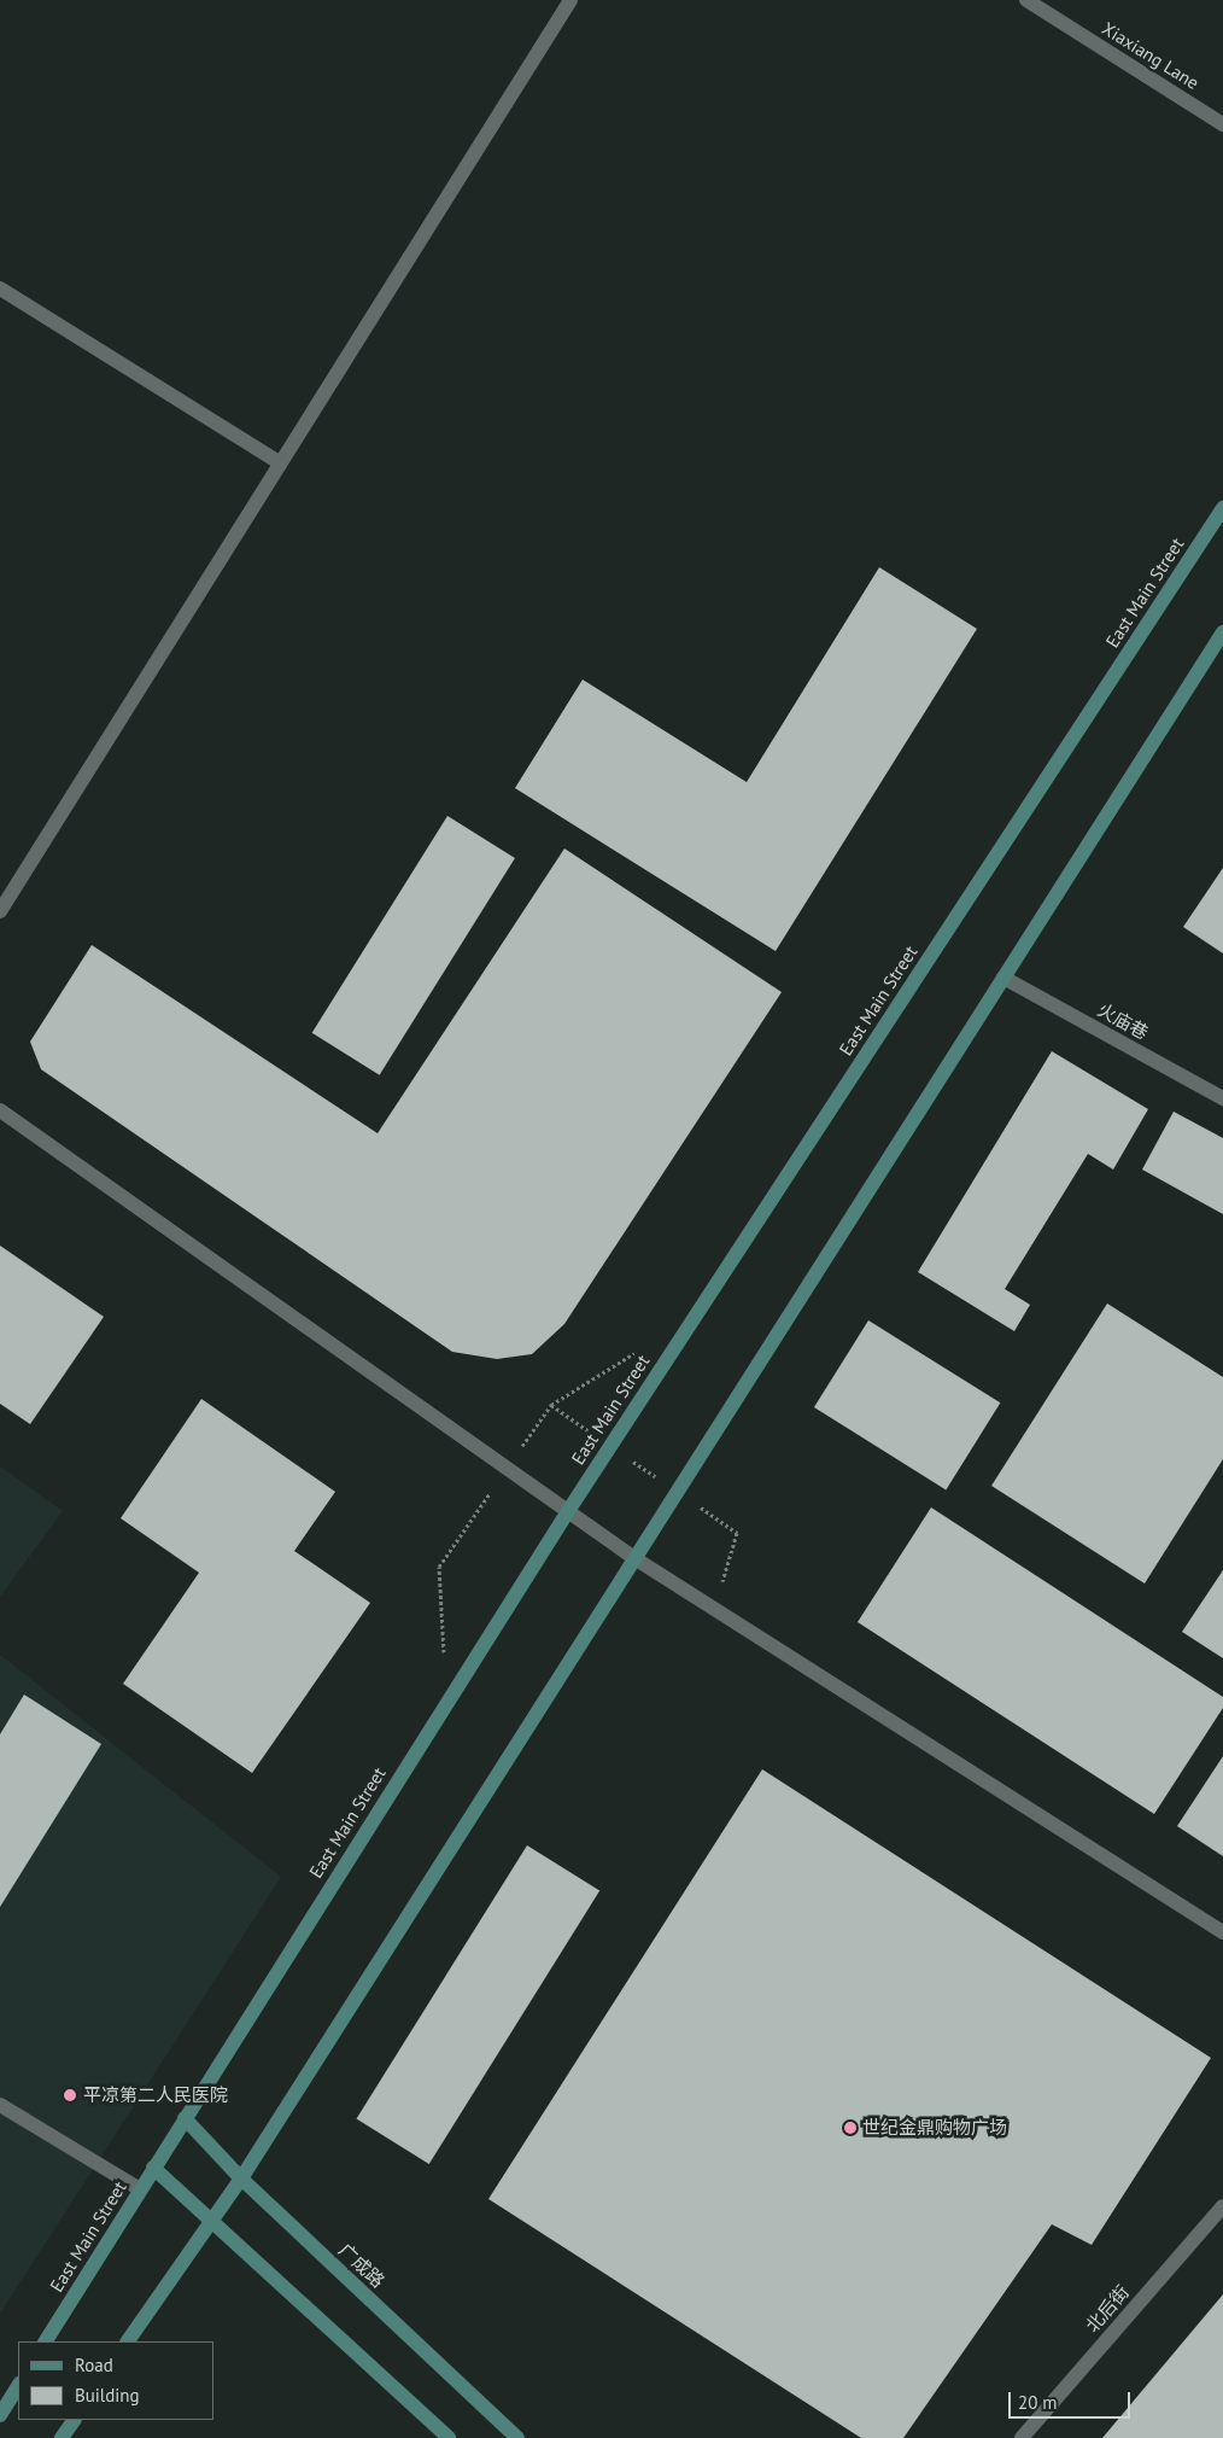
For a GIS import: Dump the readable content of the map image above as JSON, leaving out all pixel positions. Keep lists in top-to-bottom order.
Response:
{
  "streets": {
    "main road": ["East Main Street", "广成路"],
    "street": ["Xiaxiang Lane", "火庙巷", "北后街"]
  },
  "crossings": [
    ["East Main Street", "广成路"]
  ],
  "places": ["平凉第二人民医院", "世纪金鼎购物广场"],
  "legend": ["Road", "Building"],
  "scale_bar": "20 m"
}
